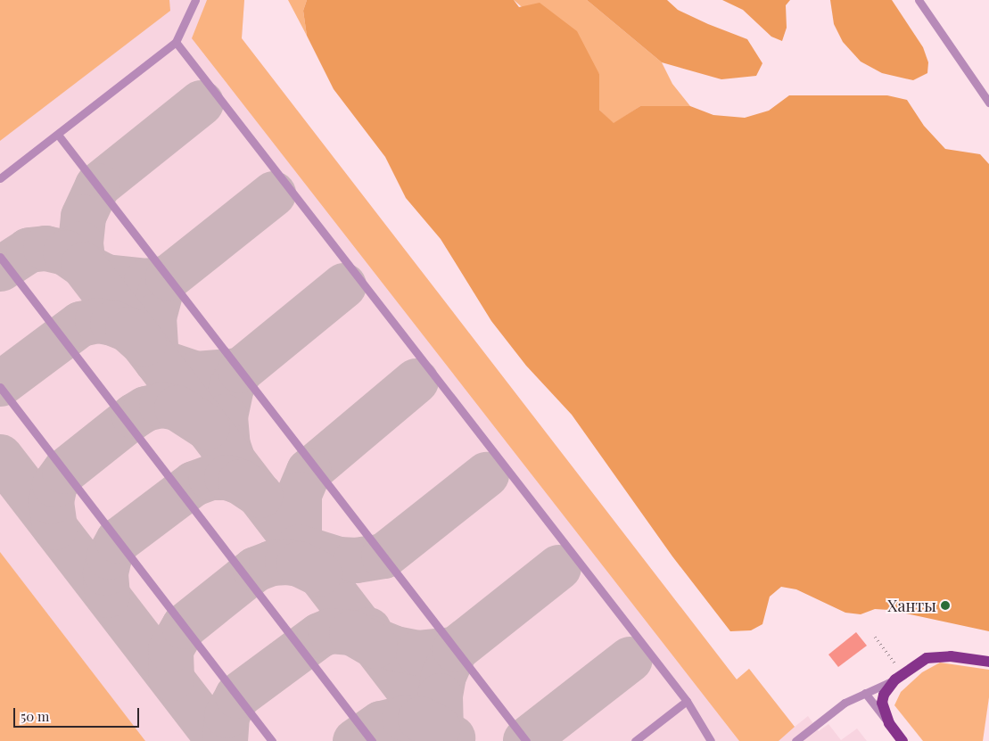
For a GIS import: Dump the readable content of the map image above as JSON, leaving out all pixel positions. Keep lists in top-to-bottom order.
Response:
{
  "places": ["Ханты"],
  "scale_bar": "50 m"
}
